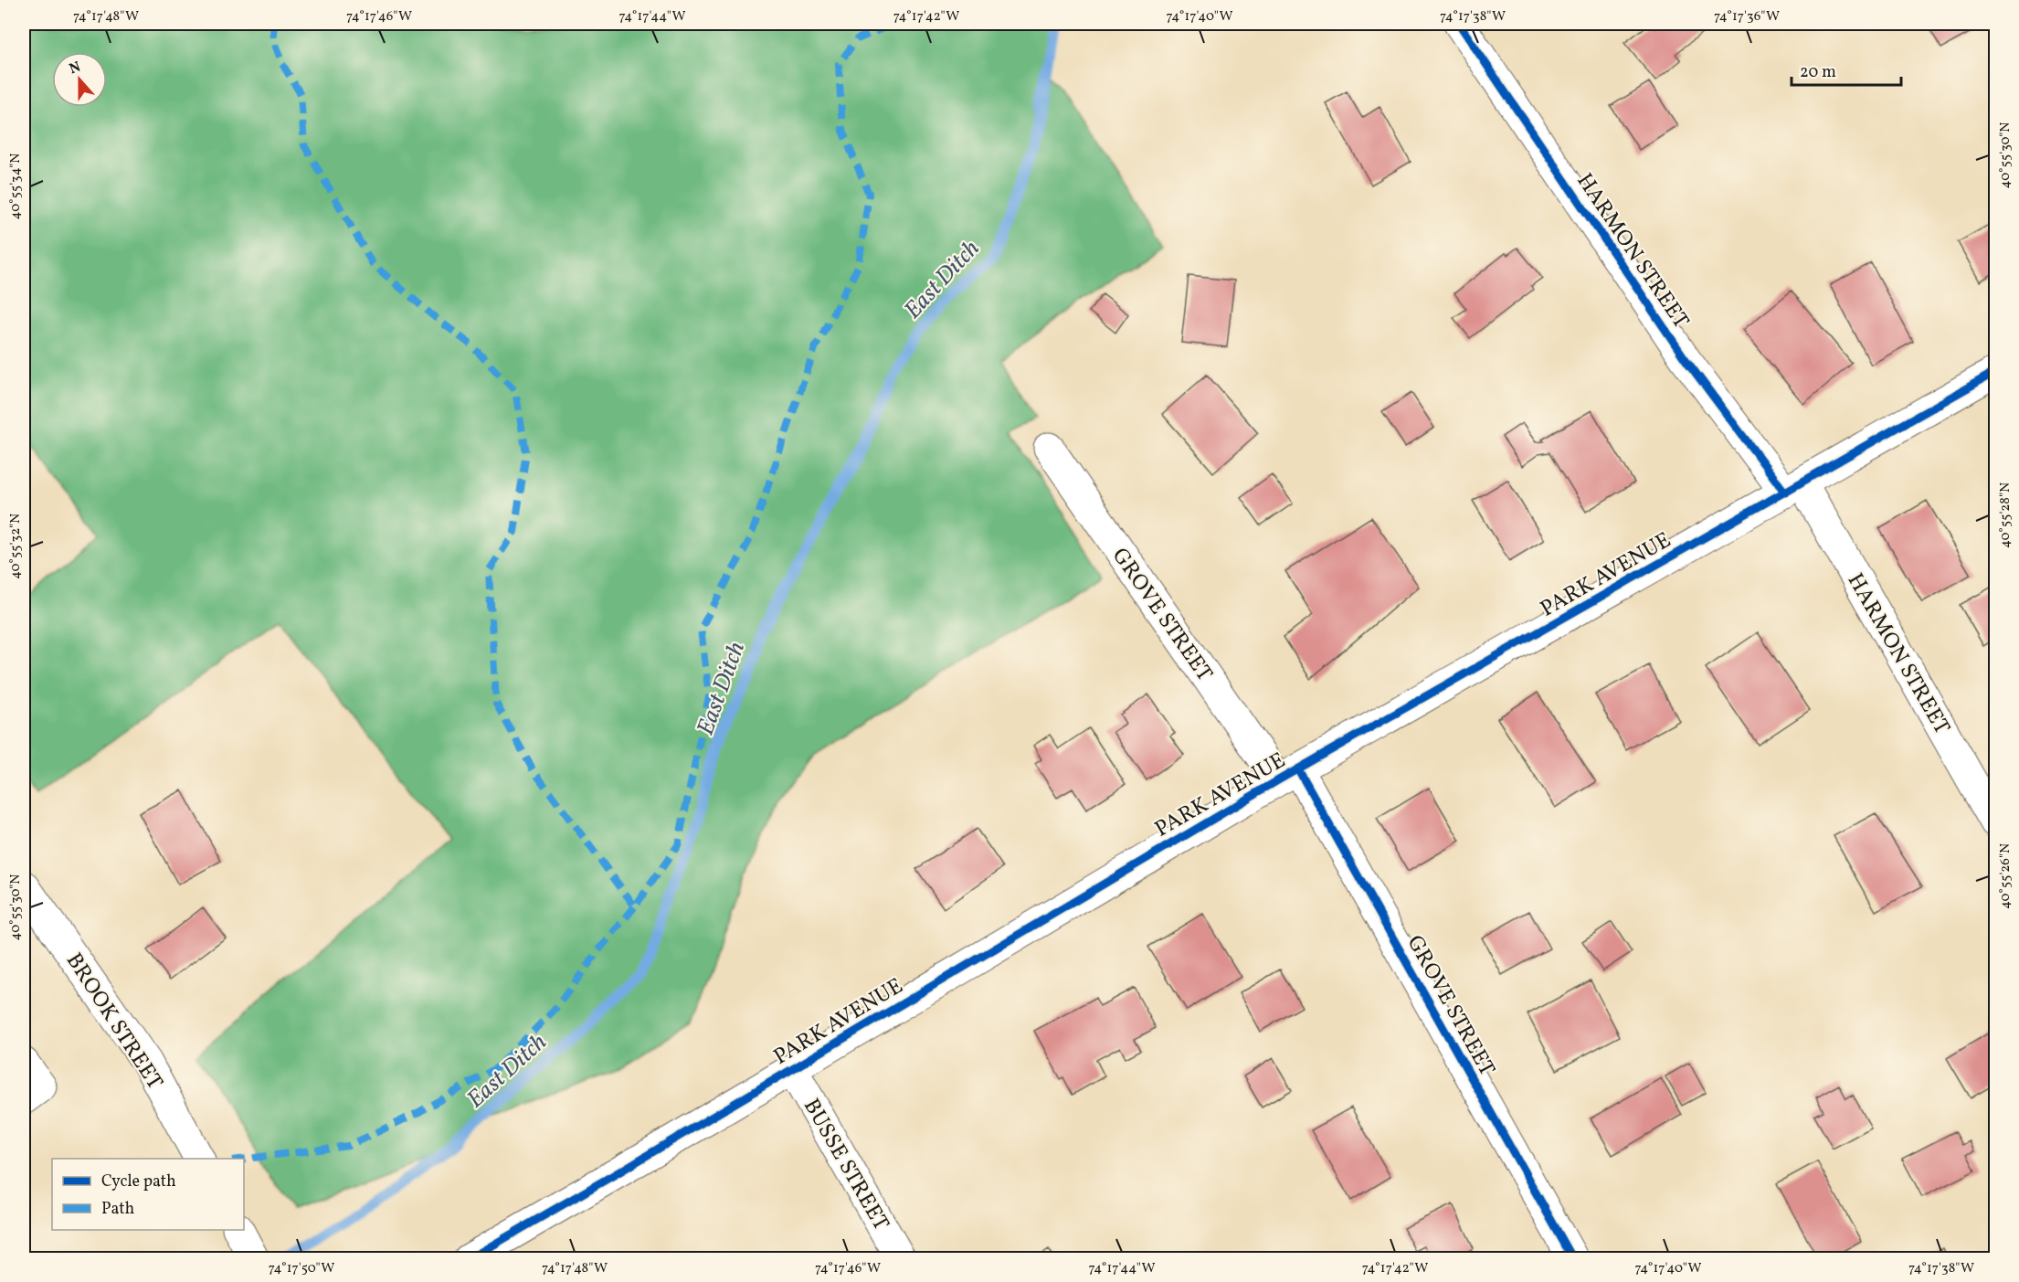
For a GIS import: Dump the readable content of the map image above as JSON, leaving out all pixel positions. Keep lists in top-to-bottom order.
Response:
{
  "streets": {
    "street": [
      "HARMON STREET",
      "PARK AVENUE",
      "GROVE STREET",
      "BROOK STREET",
      "BUSSE STREET"
    ]
  },
  "crossings": [
    ["HARMON STREET", "PARK AVENUE"],
    ["PARK AVENUE", "GROVE STREET"],
    ["PARK AVENUE", "BUSSE STREET"]
  ],
  "water": ["East Ditch"],
  "legend": ["Cycle path", "Path"],
  "scale_bar": "20 m",
  "north": "top",
  "coordinates": [
    "74°17'48\"W",
    "74°17'46\"W",
    "74°17'44\"W",
    "74°17'42\"W",
    "74°17'40\"W",
    "74°17'38\"W",
    "74°17'36\"W",
    "40°55'30\"N",
    "40°55'34\"N",
    "40°55'28\"N",
    "40°55'32\"N",
    "40°55'26\"N",
    "74°17'50\"W"
  ]
}
